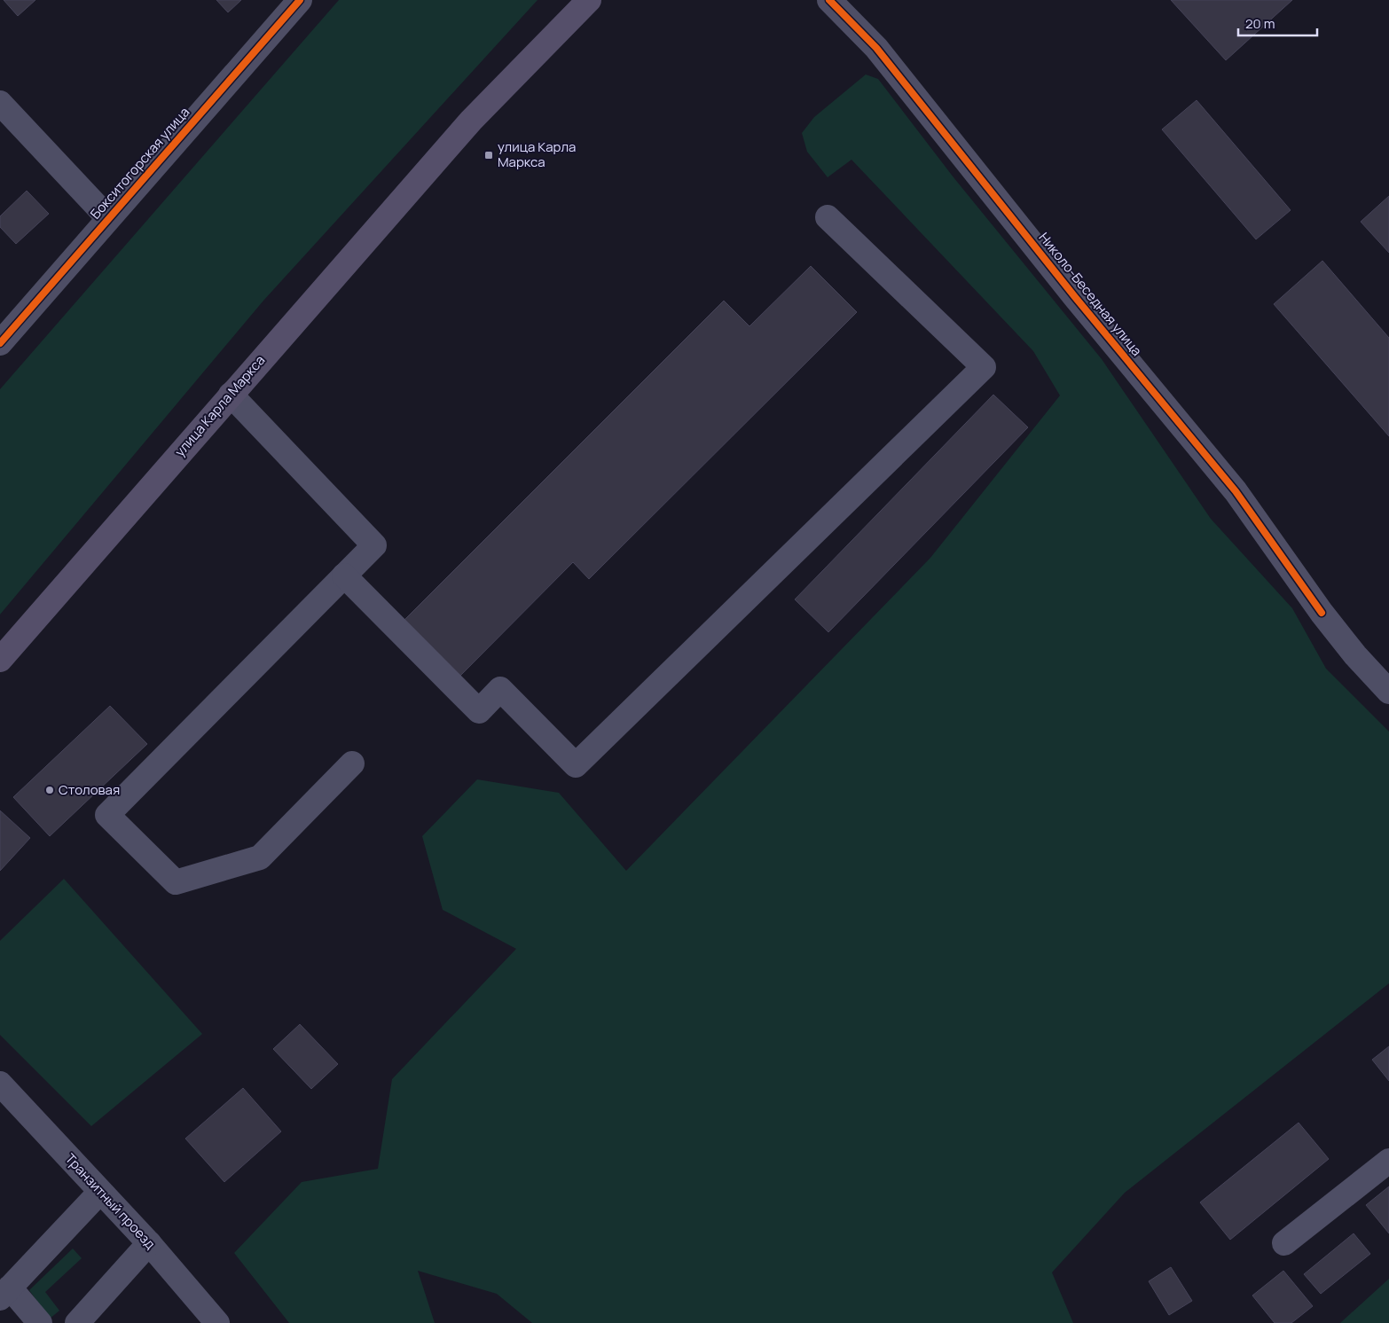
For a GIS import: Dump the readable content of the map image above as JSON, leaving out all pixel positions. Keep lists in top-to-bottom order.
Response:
{
  "streets": {
    "main road": ["улица Карла Маркса"],
    "street": ["Бокситогорская улица", "Николо-Беседная улица", "Транзитный проезд"]
  },
  "places": {
    "transit": ["улица Карла Маркса"],
    "other": ["Столовая"]
  },
  "scale_bar": "20 m"
}
